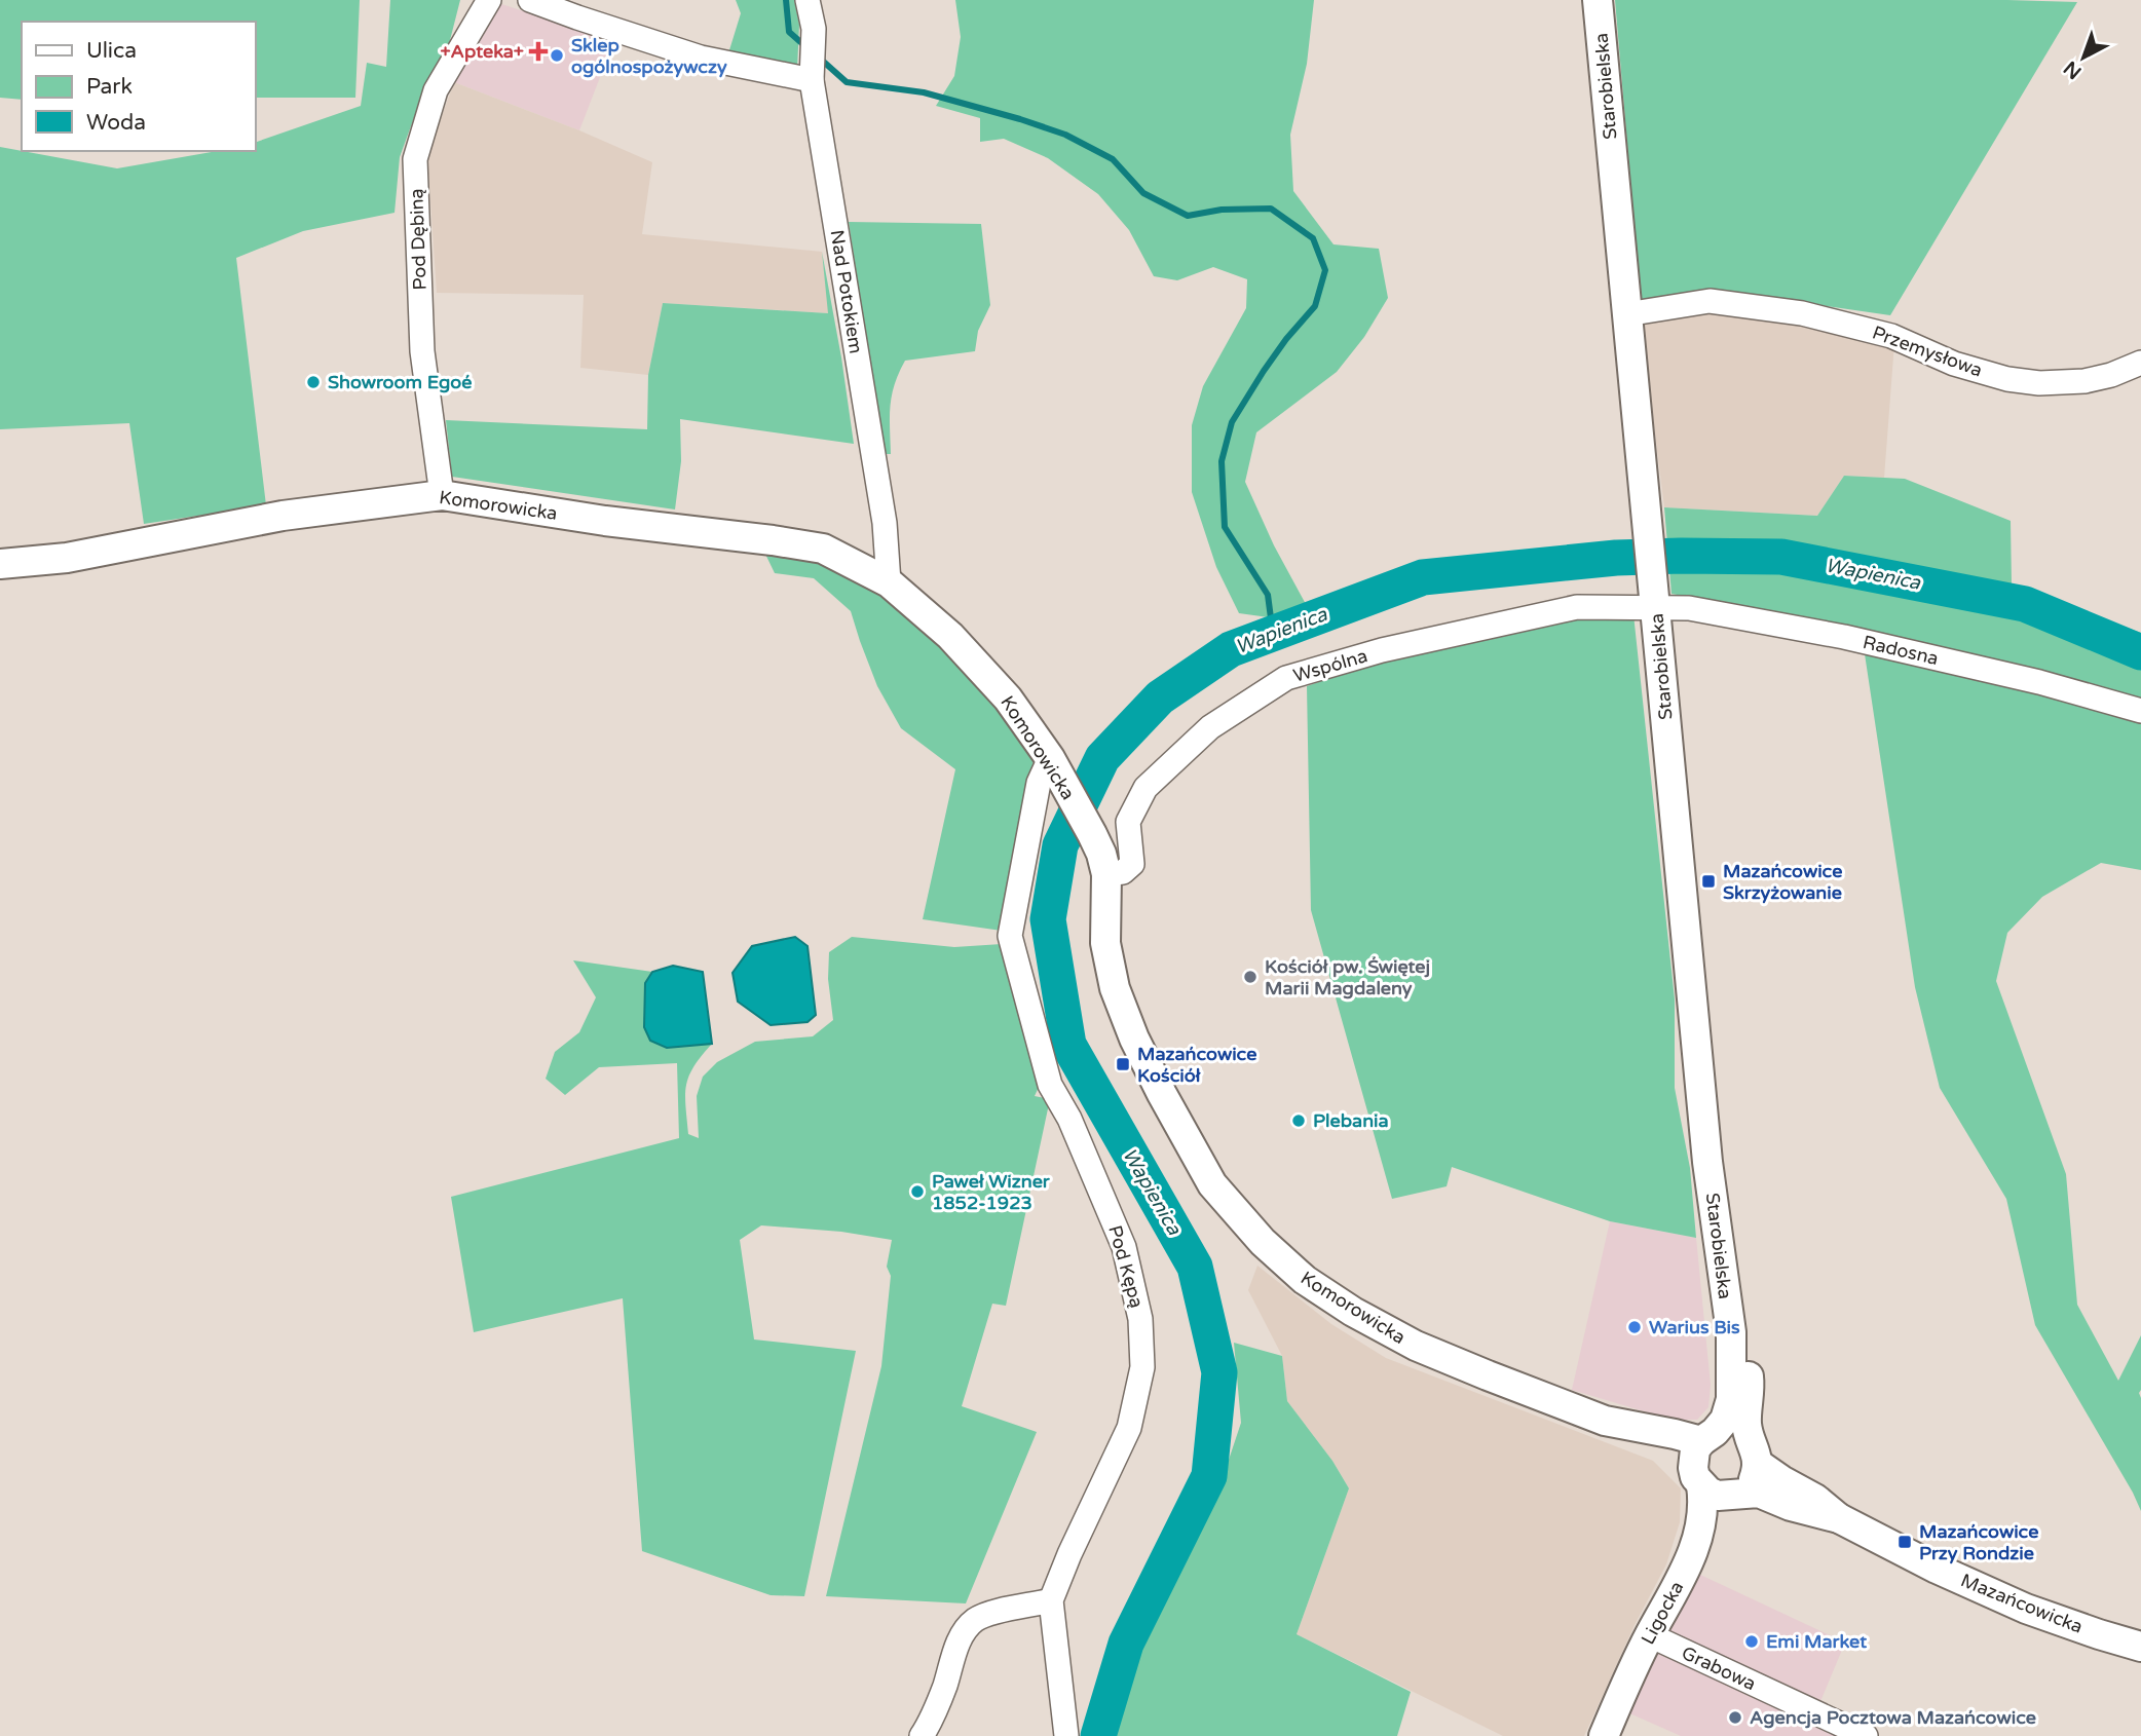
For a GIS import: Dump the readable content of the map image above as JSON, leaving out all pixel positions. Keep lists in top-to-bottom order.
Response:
{
  "streets": {
    "street": [
      "Starobielska",
      "Pod Dębiną",
      "Nad Potokiem",
      "Przemysłowa",
      "Komorowicka",
      "Radosna",
      "Wspólna",
      "Pod Kępą",
      "Mazańcowicka",
      "Ligocka",
      "Grabowa"
    ]
  },
  "crossings": [
    ["Starobielska", "Przemysłowa"],
    ["Starobielska", "Radosna"],
    ["Starobielska", "Wspólna"],
    ["Pod Dębiną", "Komorowicka"],
    ["Nad Potokiem", "Komorowicka"],
    ["Komorowicka", "Wspólna"],
    ["Komorowicka", "Pod Kępą"],
    ["Komorowicka", "Mazańcowicka"],
    ["Komorowicka", "Ligocka"],
    ["Radosna", "Wspólna"],
    ["Mazańcowicka", "Ligocka"],
    ["Ligocka", "Grabowa"]
  ],
  "water": ["Wapienica"],
  "places": {
    "health": ["+Apteka+"],
    "other": [
      "Sklep ogólnospożywczy",
      "Showroom Egoé",
      "Kościół pw. Świętej Marii Magdaleny",
      "Plebania",
      "Paweł Wizner 1852-1923",
      "Warius Bis",
      "Emi Market",
      "Agencja Pocztowa Mazańcowice"
    ],
    "transit": ["Mazańcowice Skrzyżowanie", "Mazańcowice Kościół", "Mazańcowice Przy Rondzie"]
  },
  "legend": ["Ulica", "Park", "Woda"],
  "north": "bottom left"
}
